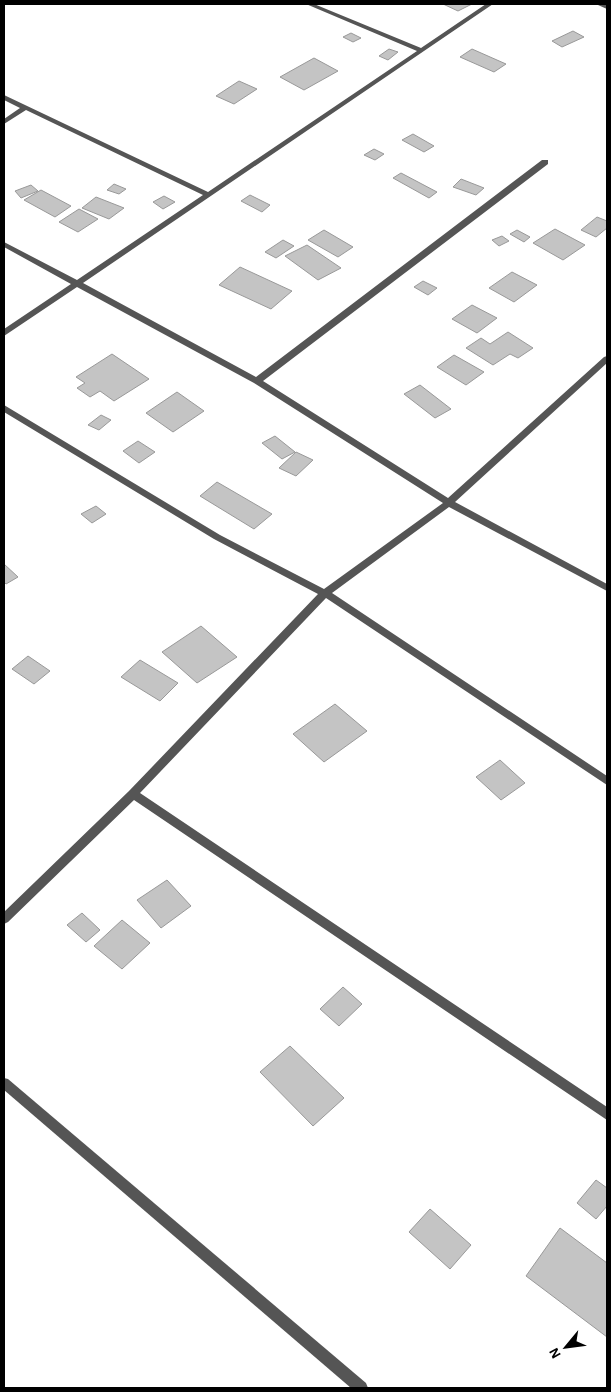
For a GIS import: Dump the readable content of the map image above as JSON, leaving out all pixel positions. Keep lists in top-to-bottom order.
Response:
{
  "north": "bottom left"
}
